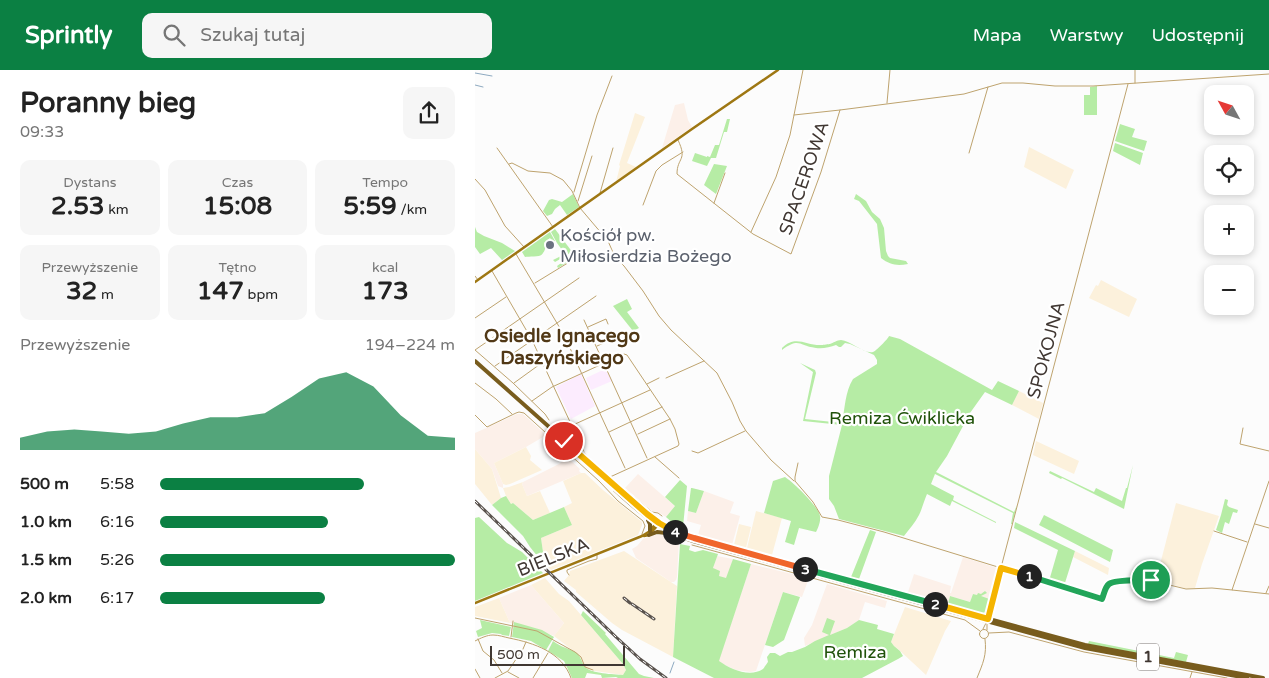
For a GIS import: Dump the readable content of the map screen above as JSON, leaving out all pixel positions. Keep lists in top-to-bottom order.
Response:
{
  "streets": {
    "main road": ["BIELSKA", "1"],
    "street": ["SPACEROWA", "SPOKOJNA"]
  },
  "crossings": [
    ["SPOKOJNA", "1"],
    ["BIELSKA", "1"]
  ],
  "districts": ["Osiedle Ignacego Daszyńskiego"],
  "parks": ["Remiza Ćwiklicka", "Remiza"],
  "places": ["Kościół pw. Miłosierdzia Bożego"],
  "scale_bar": "500 m",
  "north": "top left",
  "page": {
    "header": "Sprintly",
    "search": "Szukaj tutaj",
    "nav": ["Mapa", "Warstwy", "Udostępnij"],
    "heading": ["Poranny bieg", "09:33"],
    "map_buttons": ["+", "−"],
    "stats": [
      ["Dystans", "2.53 km"],
      ["Czas", "15:08"],
      ["Tempo", "5:59 /km"],
      ["Przewyższenie", "32 m"],
      ["Tętno", "147 bpm"],
      ["kcal", "173"]
    ],
    "chart": ["Przewyższenie", "194–224 m"],
    "list": [
      {
        "name": "500 m",
        "note": "5:58"
      },
      {
        "name": "1.0 km",
        "note": "6:16"
      },
      {
        "name": "1.5 km",
        "note": "5:26"
      },
      {
        "name": "2.0 km",
        "note": "6:17"
      }
    ],
    "pins": [
      "4",
      "3",
      "1",
      "2"
    ],
    "scale": "500 m"
  }
}
